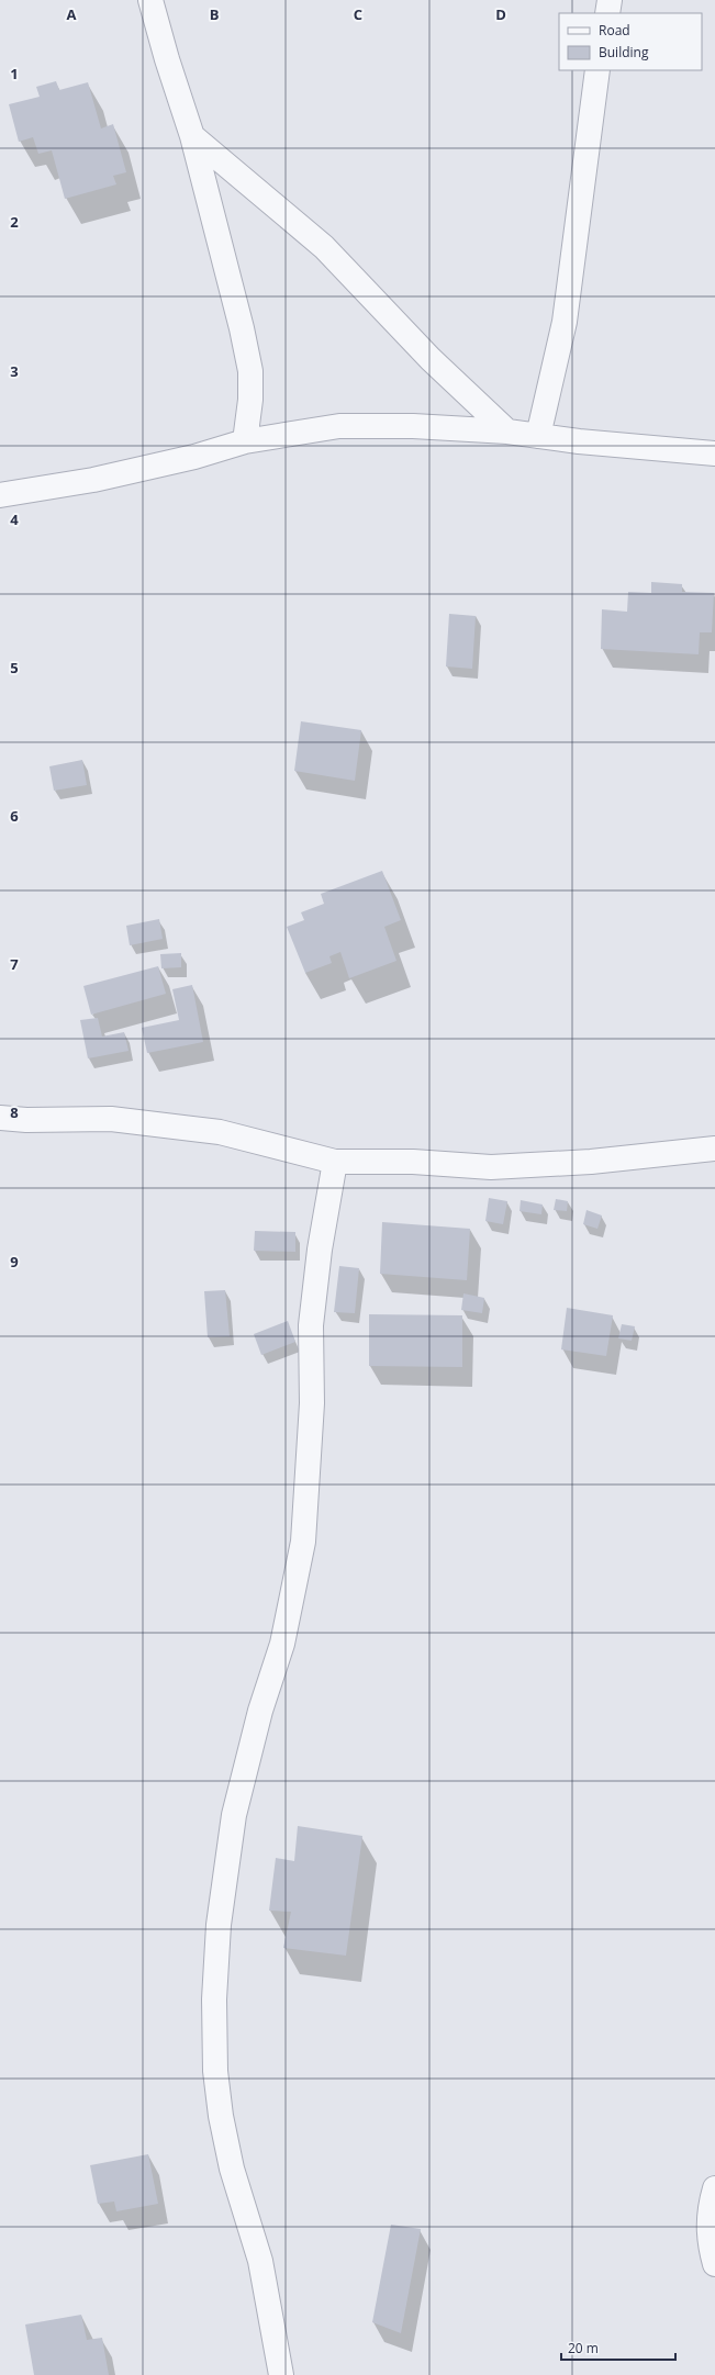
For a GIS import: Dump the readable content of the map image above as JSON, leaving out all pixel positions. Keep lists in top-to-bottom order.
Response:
{
  "legend": ["Road", "Building"],
  "scale_bar": "20 m",
  "grid": {
    "columns": [
      "A",
      "B",
      "C",
      "D"
    ],
    "rows": [
      "1",
      "2",
      "3",
      "4",
      "5",
      "6",
      "7",
      "8",
      "9"
    ]
  }
}
